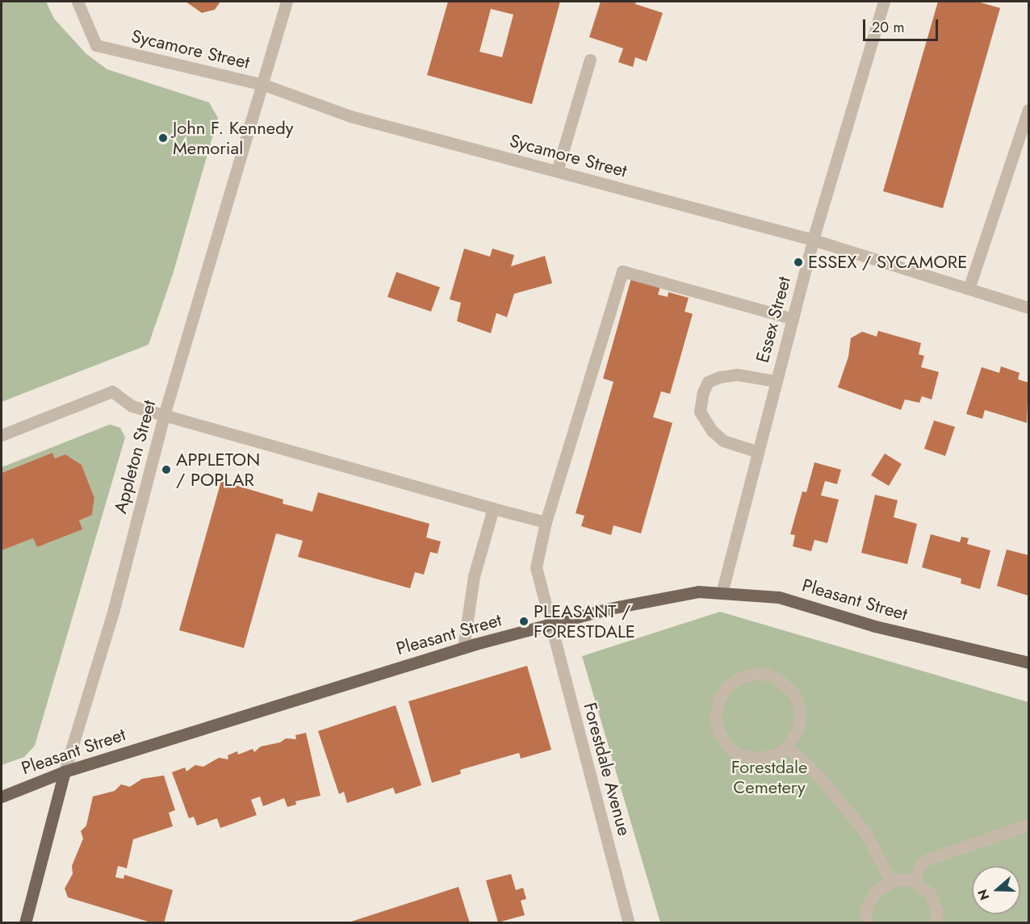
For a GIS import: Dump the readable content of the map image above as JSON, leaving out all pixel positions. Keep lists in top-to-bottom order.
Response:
{
  "streets": {
    "main road": ["Appleton Street", "Pleasant Street"],
    "street": ["Sycamore Street", "Essex Street", "Forestdale Avenue"]
  },
  "crossings": [
    ["Sycamore Street", "Essex Street"],
    ["Sycamore Street", "Appleton Street"],
    ["Essex Street", "Pleasant Street"],
    ["Essex Street", "Forestdale Avenue"],
    ["Appleton Street", "Pleasant Street"],
    ["Pleasant Street", "Forestdale Avenue"]
  ],
  "parks": ["Forestdale Cemetery"],
  "places": [
    "John F. Kennedy Memorial",
    "ESSEX / SYCAMORE",
    "APPLETON / POPLAR",
    "PLEASANT / FORESTDALE"
  ],
  "scale_bar": "20 m",
  "north": "left"
}
